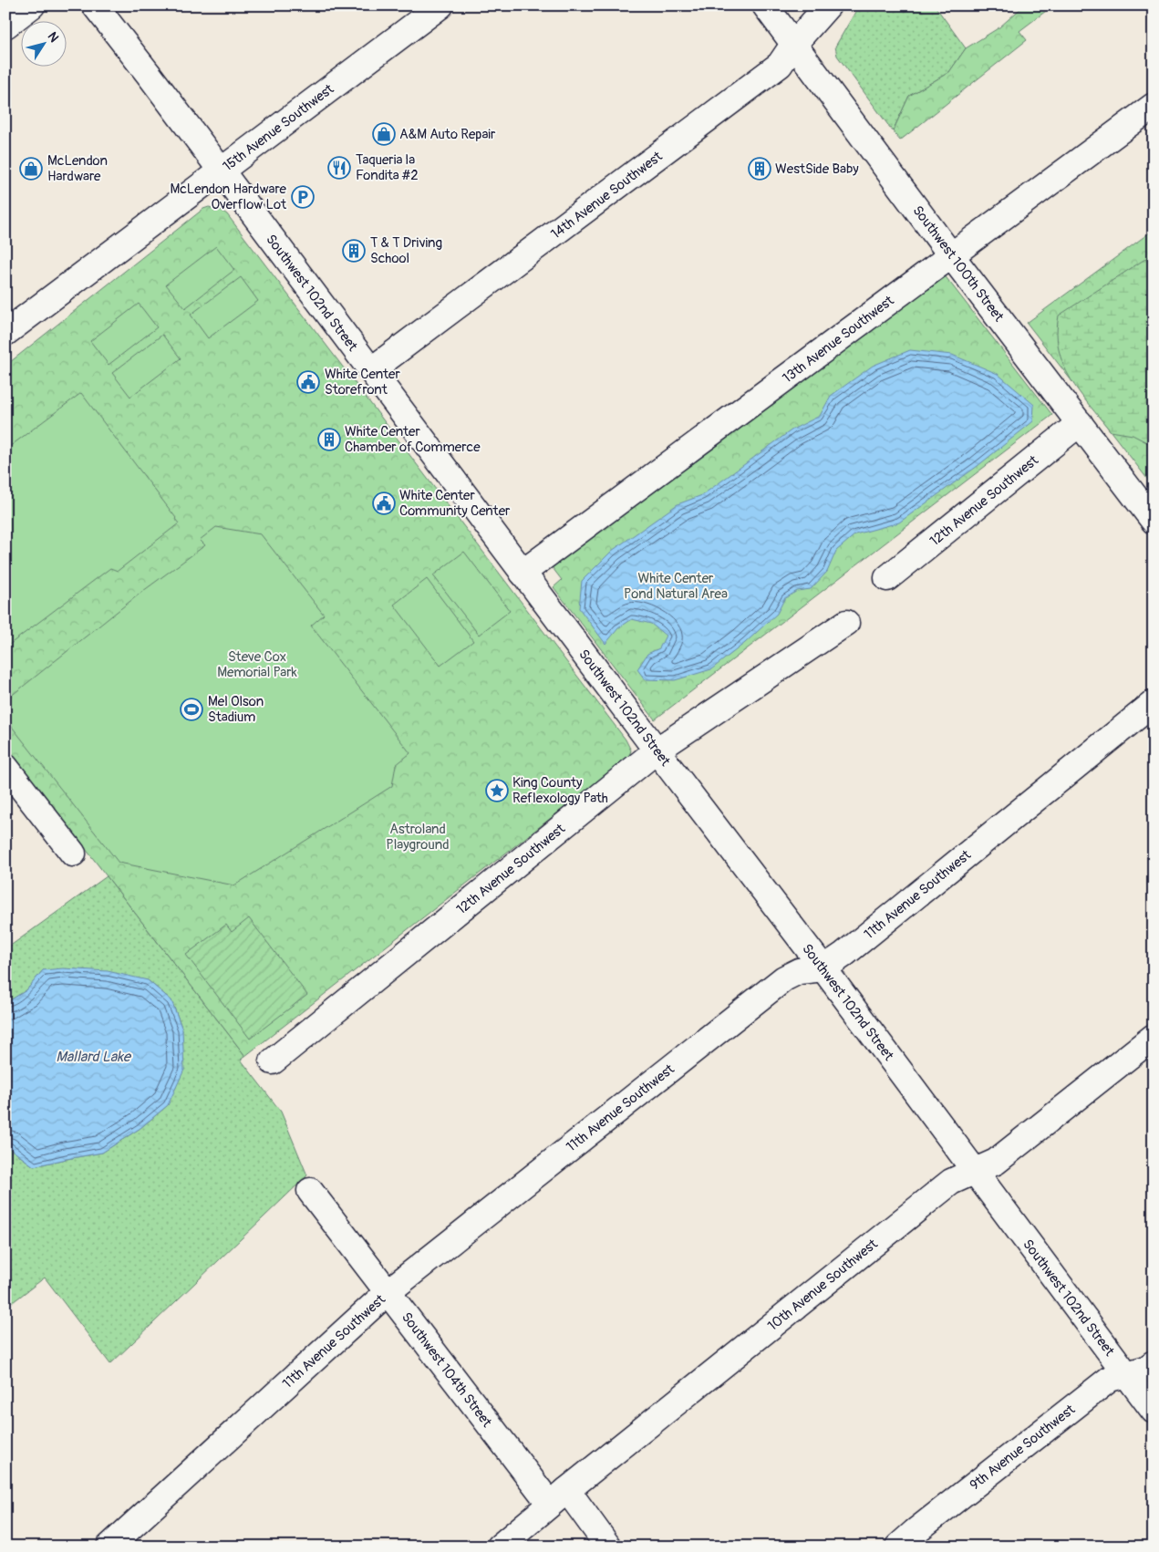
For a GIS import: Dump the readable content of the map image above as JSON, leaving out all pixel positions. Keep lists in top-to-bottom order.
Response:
{
  "streets": {
    "street": [
      "15th Avenue Southwest",
      "14th Avenue Southwest",
      "Southwest 100th Street",
      "Southwest 102nd Street",
      "13th Avenue Southwest",
      "12th Avenue Southwest",
      "11th Avenue Southwest",
      "10th Avenue Southwest",
      "Southwest 104th Street",
      "9th Avenue Southwest"
    ]
  },
  "crossings": [
    ["15th Avenue Southwest", "Southwest 102nd Street"],
    ["14th Avenue Southwest", "Southwest 100th Street"],
    ["14th Avenue Southwest", "Southwest 102nd Street"],
    ["Southwest 100th Street", "13th Avenue Southwest"],
    ["Southwest 100th Street", "12th Avenue Southwest"],
    ["Southwest 102nd Street", "13th Avenue Southwest"],
    ["Southwest 102nd Street", "12th Avenue Southwest"],
    ["Southwest 102nd Street", "11th Avenue Southwest"],
    ["Southwest 102nd Street", "10th Avenue Southwest"],
    ["Southwest 102nd Street", "9th Avenue Southwest"],
    ["11th Avenue Southwest", "Southwest 104th Street"],
    ["10th Avenue Southwest", "Southwest 104th Street"]
  ],
  "water": ["Mallard Lake"],
  "parks": ["White Center Pond Natural Area", "Steve Cox Memorial Park", "Astroland Playground"],
  "places": {
    "shop": ["A&M Auto Repair", "McLendon Hardware"],
    "restaurant": ["Taqueria la Fondita #2"],
    "building": ["WestSide Baby", "T & T Driving School", "White Center Chamber of Commerce"],
    "parking": ["McLendon Hardware Overflow Lot"],
    "public building": ["White Center Storefront", "White Center Community Center"],
    "sports": ["Mel Olson Stadium"],
    "place": ["King County Reflexology Path"]
  },
  "north": "top right"
}
